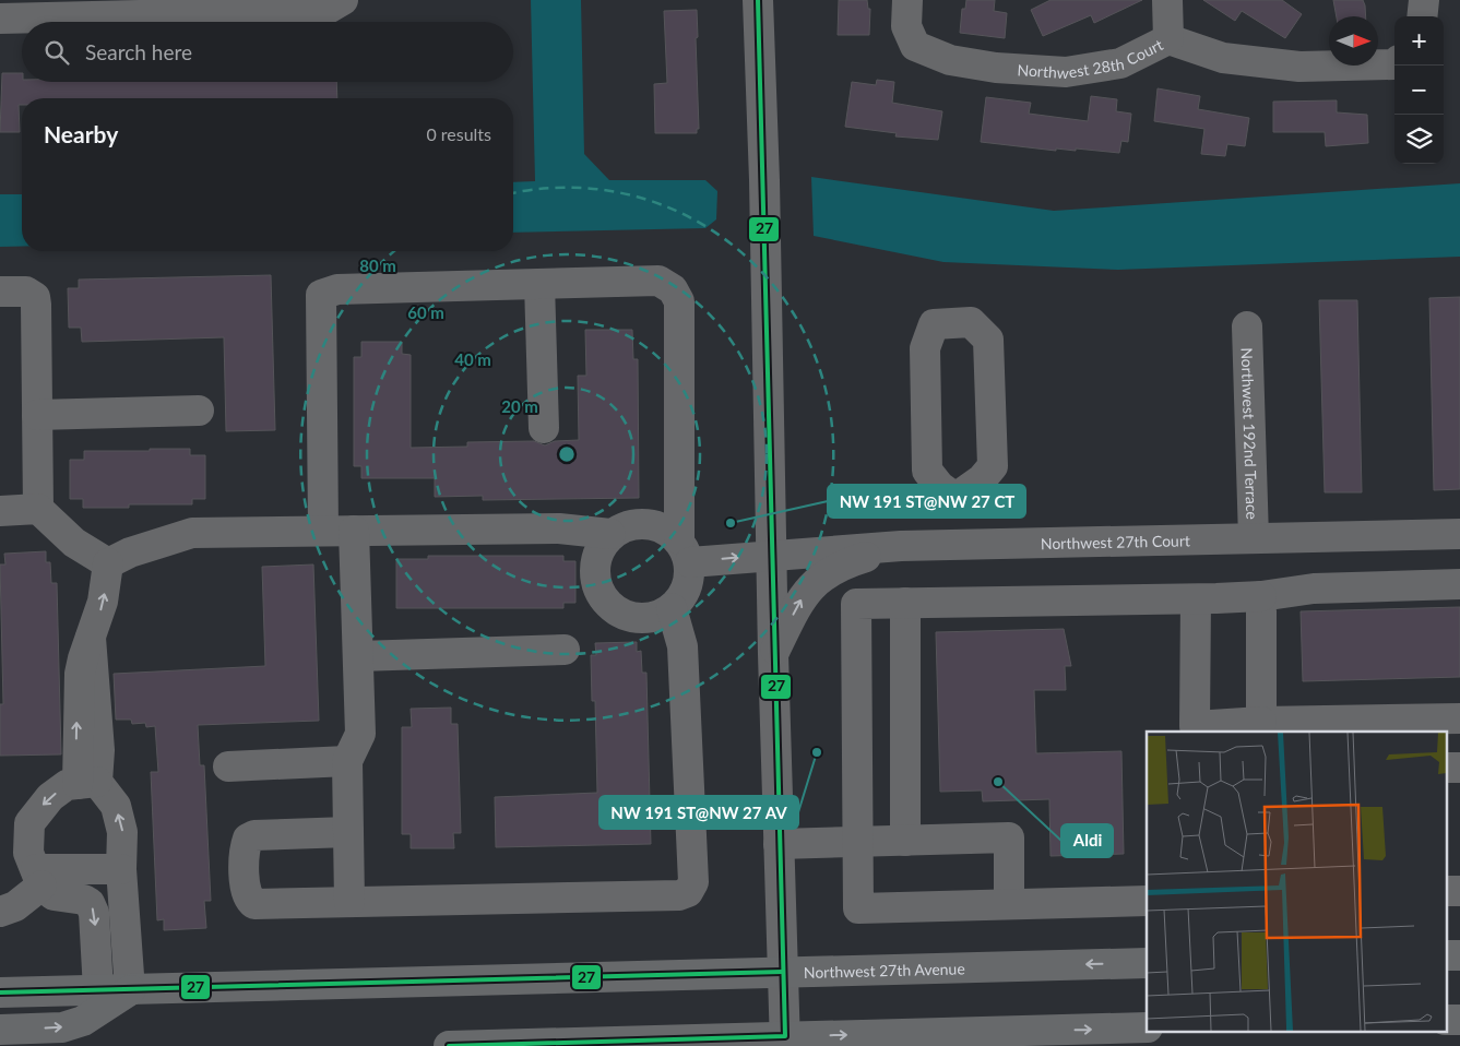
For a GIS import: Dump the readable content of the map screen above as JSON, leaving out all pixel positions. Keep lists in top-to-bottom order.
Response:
{
  "streets": {
    "main road": ["Northwest 27th Avenue"],
    "street": ["Northwest 28th Court", "Northwest 192nd Terrace", "Northwest 27th Court"]
  },
  "crossings": [
    ["Northwest 192nd Terrace", "Northwest 27th Court"]
  ],
  "places": ["NW 191 ST@NW 27 CT", "NW 191 ST@NW 27 AV", "Aldi"],
  "lines": ["transit line 27"],
  "north": "right",
  "page": {
    "map_buttons": ["+", "−"],
    "search": "Search here",
    "heading": ["Nearby", "0 results"]
  },
  "rings": [
    "80 m",
    "60 m",
    "40 m",
    "20 m"
  ]
}
